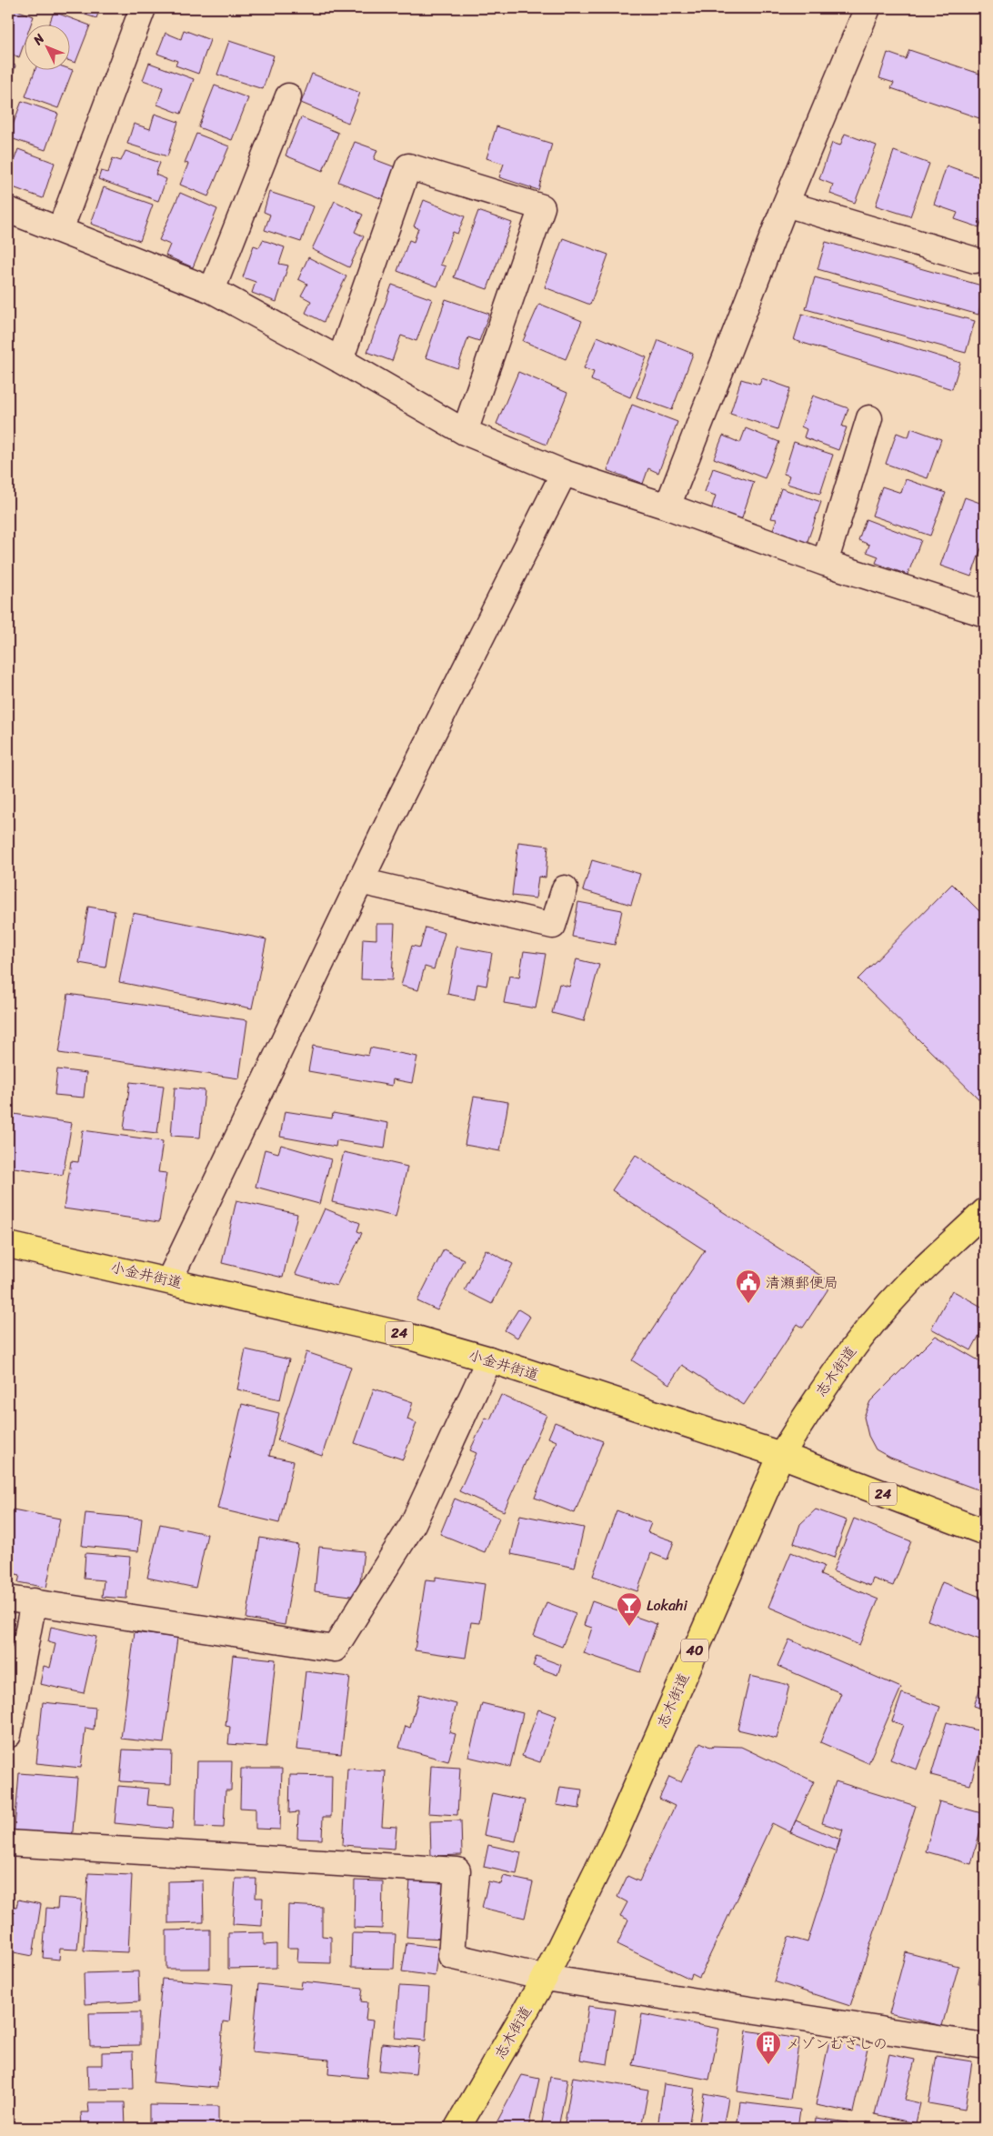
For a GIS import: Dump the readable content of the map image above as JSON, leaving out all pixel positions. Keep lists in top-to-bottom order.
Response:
{
  "streets": {
    "main road": [
      "小金井街道",
      "24",
      "志木街道",
      "40"
    ]
  },
  "crossings": [
    ["小金井街道", "志木街道"]
  ],
  "places": {
    "public building": ["清瀬郵便局"],
    "bar": ["Lokahi"],
    "building": ["メゾンむさしの"]
  },
  "north": "top left"
}
